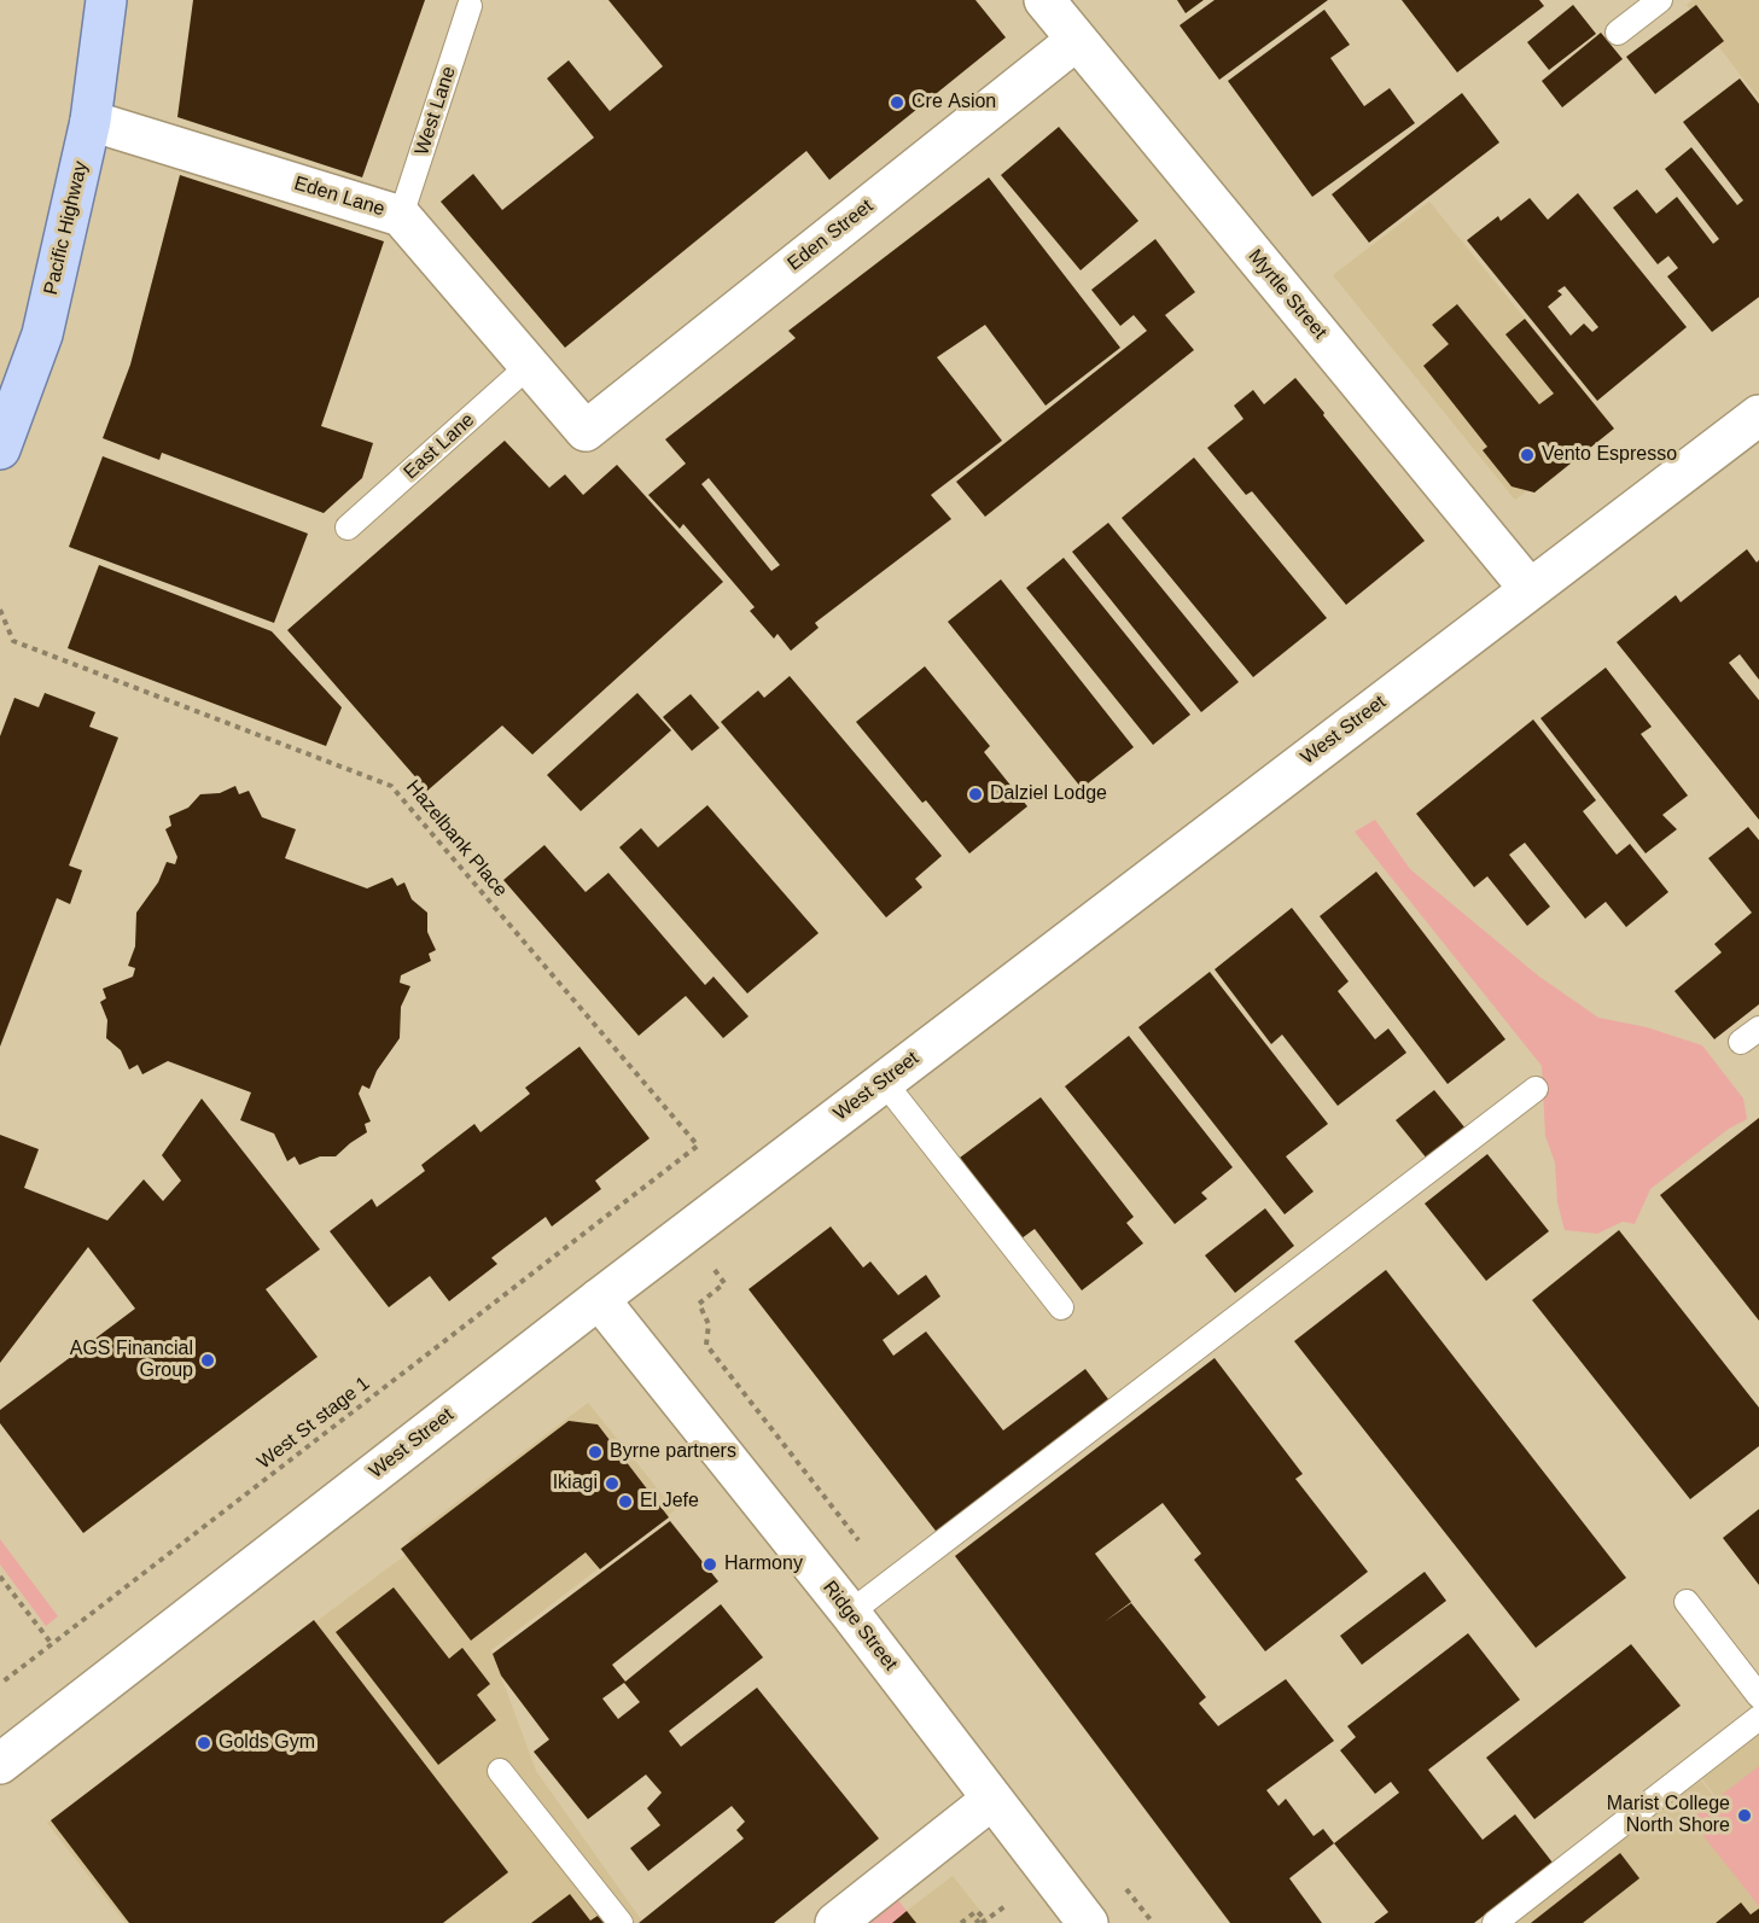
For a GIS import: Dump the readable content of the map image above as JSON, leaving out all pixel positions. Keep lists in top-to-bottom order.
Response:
{
  "streets": {
    "main road": ["Pacific Highway"],
    "street": [
      "Eden Lane",
      "Eden Street",
      "Myrtle Street",
      "West Street",
      "Ridge Street"
    ],
    "lane": ["West Lane", "East Lane"],
    "path": ["Hazelbank Place", "West St stage 1"]
  },
  "crossings": [
    ["West Lane", "Eden Lane"],
    ["Eden Lane", "Pacific Highway"],
    ["Eden Lane", "Eden Street"],
    ["Eden Lane", "East Lane"],
    ["Eden Street", "Myrtle Street"],
    ["Myrtle Street", "West Street"],
    ["West Street", "Ridge Street"],
    ["Hazelbank Place", "West St stage 1"]
  ],
  "places": [
    "Cre Asion",
    "Vento Espresso",
    "Dalziel Lodge",
    "AGS Financial Group",
    "Byrne partners",
    "Ikiagi",
    "El Jefe",
    "Harmony",
    "Golds Gym",
    "Marist College North Shore"
  ]
}
